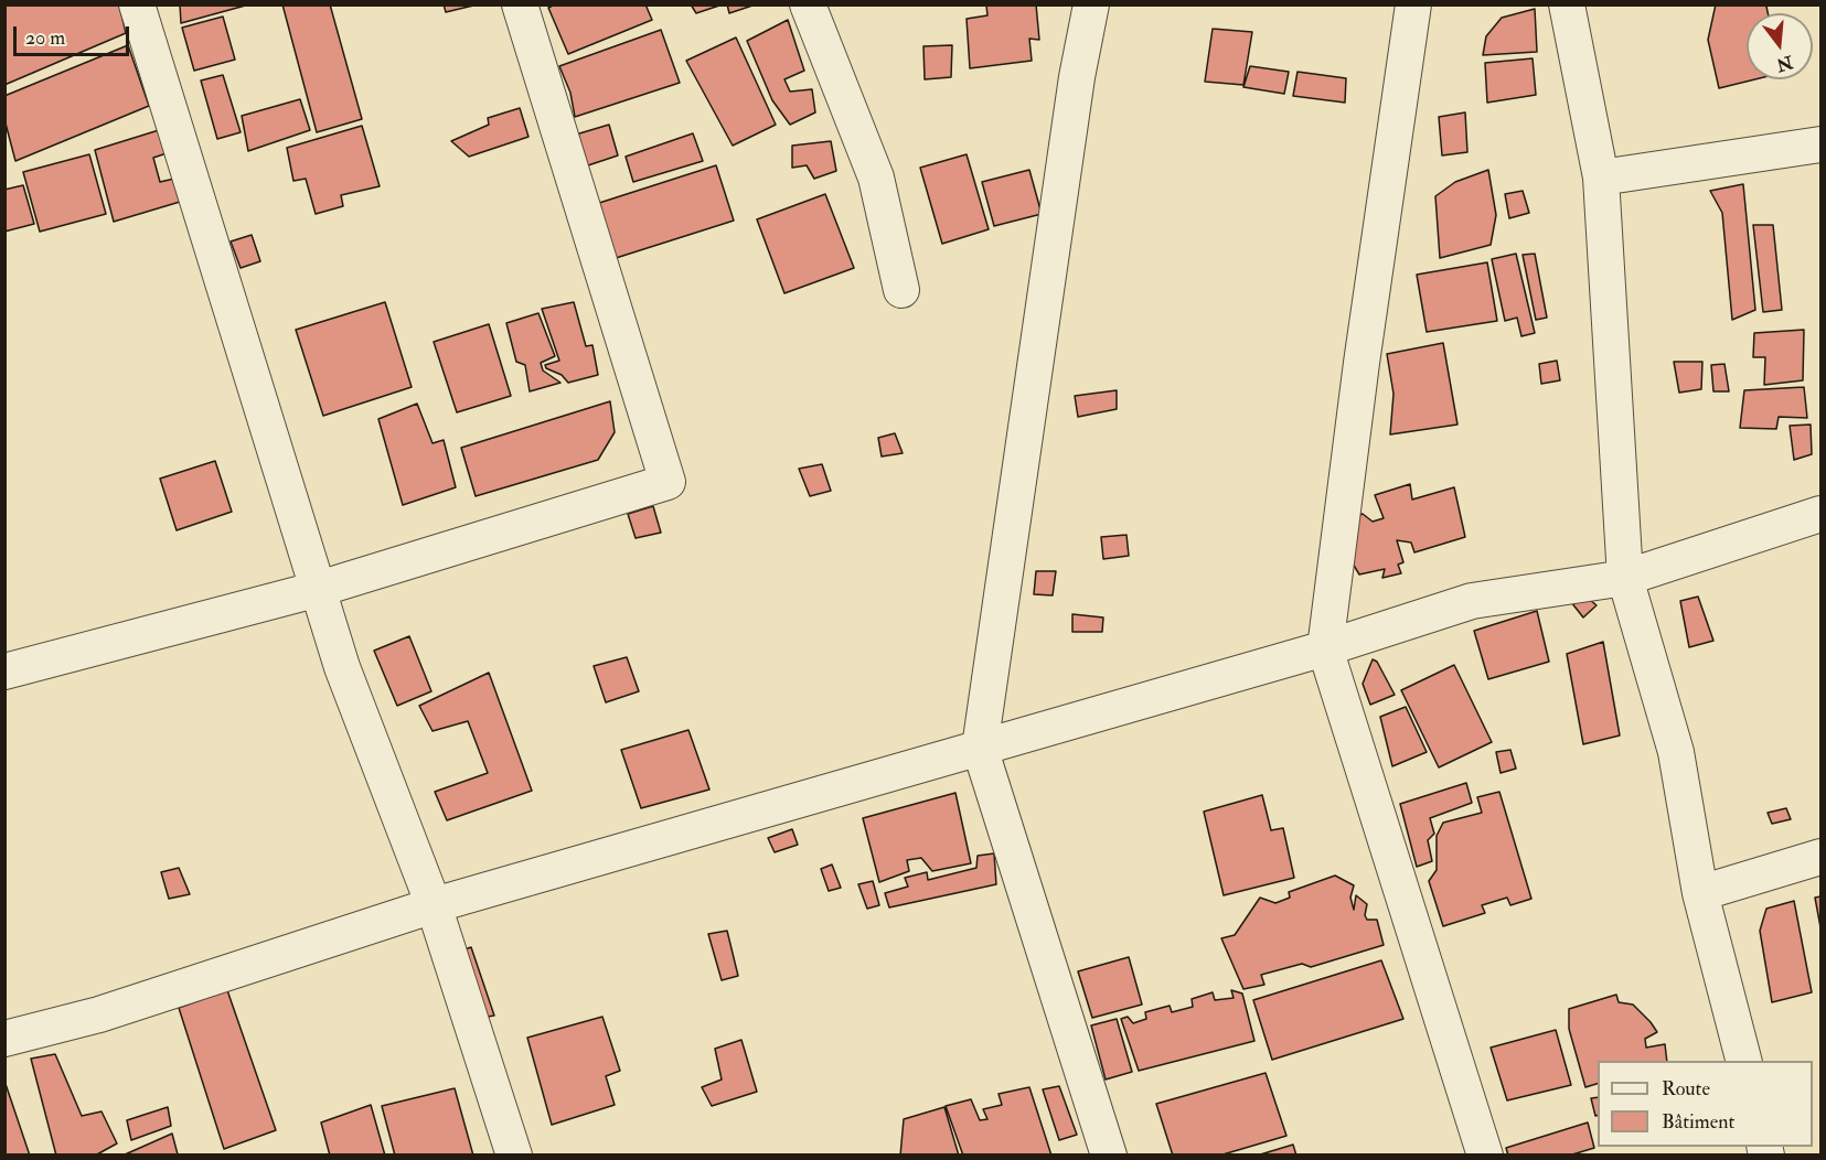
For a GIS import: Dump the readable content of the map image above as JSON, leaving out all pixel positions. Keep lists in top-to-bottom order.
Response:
{
  "legend": ["Route", "Bâtiment"],
  "scale_bar": "20 m",
  "north": "bottom"
}
